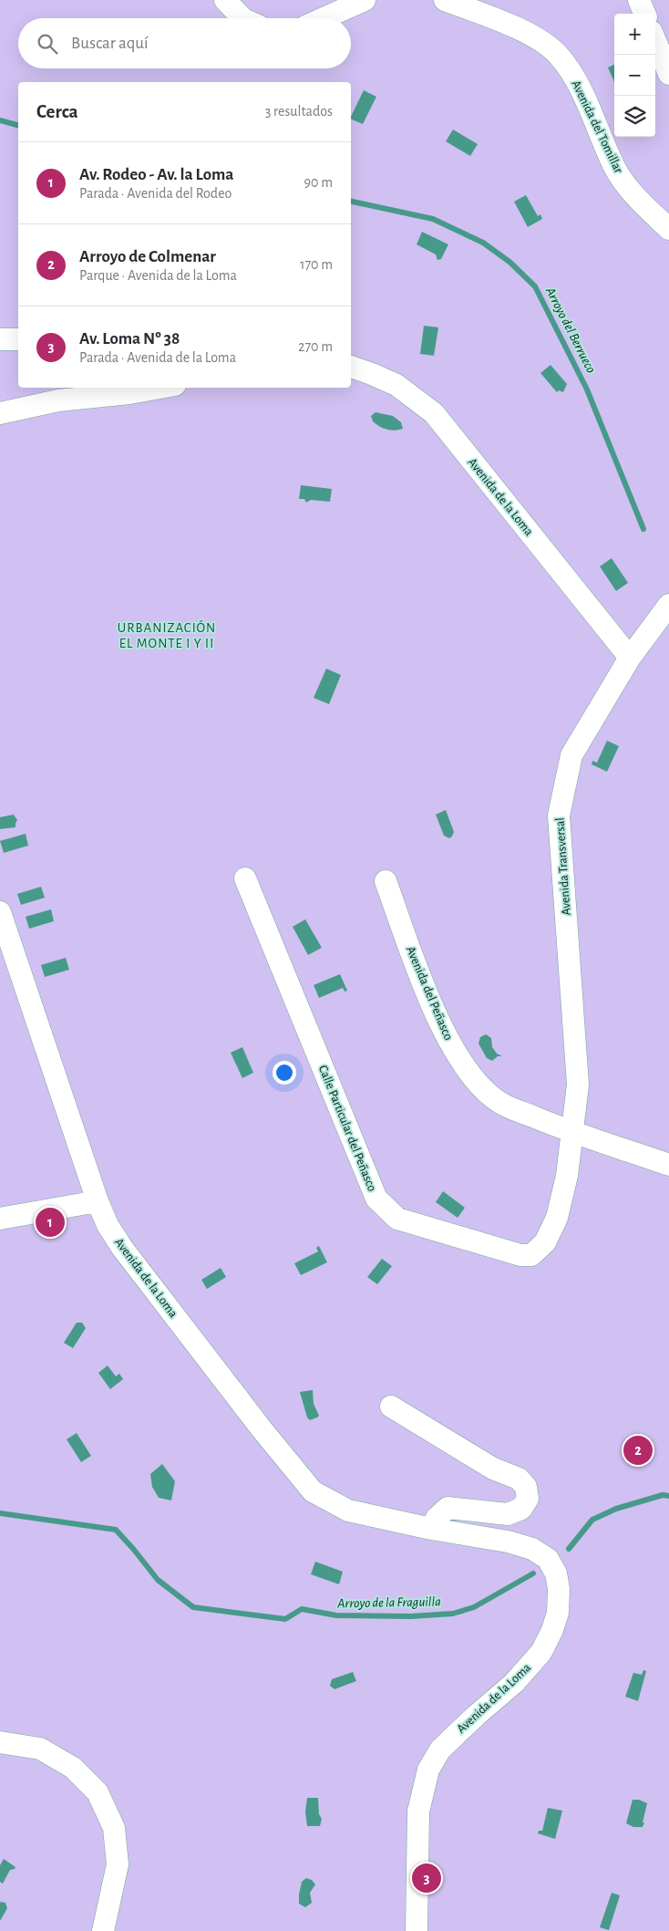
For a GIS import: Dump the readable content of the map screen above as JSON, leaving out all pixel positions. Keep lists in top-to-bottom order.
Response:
{
  "streets": {
    "street": [
      "Avenida del Tomillar",
      "Avenida de la Loma",
      "Avenida Transversal",
      "Avenida del Peñasco",
      "Calle Particular del Peñasco"
    ]
  },
  "crossings": [
    ["Avenida de la Loma", "Avenida Transversal"],
    ["Avenida Transversal", "Avenida del Peñasco"],
    ["Avenida Transversal", "Calle Particular del Peñasco"],
    ["Avenida del Peñasco", "Calle Particular del Peñasco"]
  ],
  "districts": ["URBANIZACIÓN EL MONTE I Y II"],
  "water": ["Arroyo del Berrueco", "Arroyo de la Fraguilla"],
  "page": {
    "map_buttons": ["+", "−"],
    "search": "Buscar aquí",
    "heading": ["Cerca", "3 resultados"],
    "list": [
      {
        "mark": "1",
        "name": "Av. Rodeo - Av. la Loma",
        "note": "Parada · Avenida del Rodeo",
        "value": "90 m"
      },
      {
        "mark": "2",
        "name": "Arroyo de Colmenar",
        "note": "Parque · Avenida de la Loma",
        "value": "170 m"
      },
      {
        "mark": "3",
        "name": "Av. Loma Nº 38",
        "note": "Parada · Avenida de la Loma",
        "value": "270 m"
      }
    ],
    "pins": ["1", "2", "3"]
  }
}
